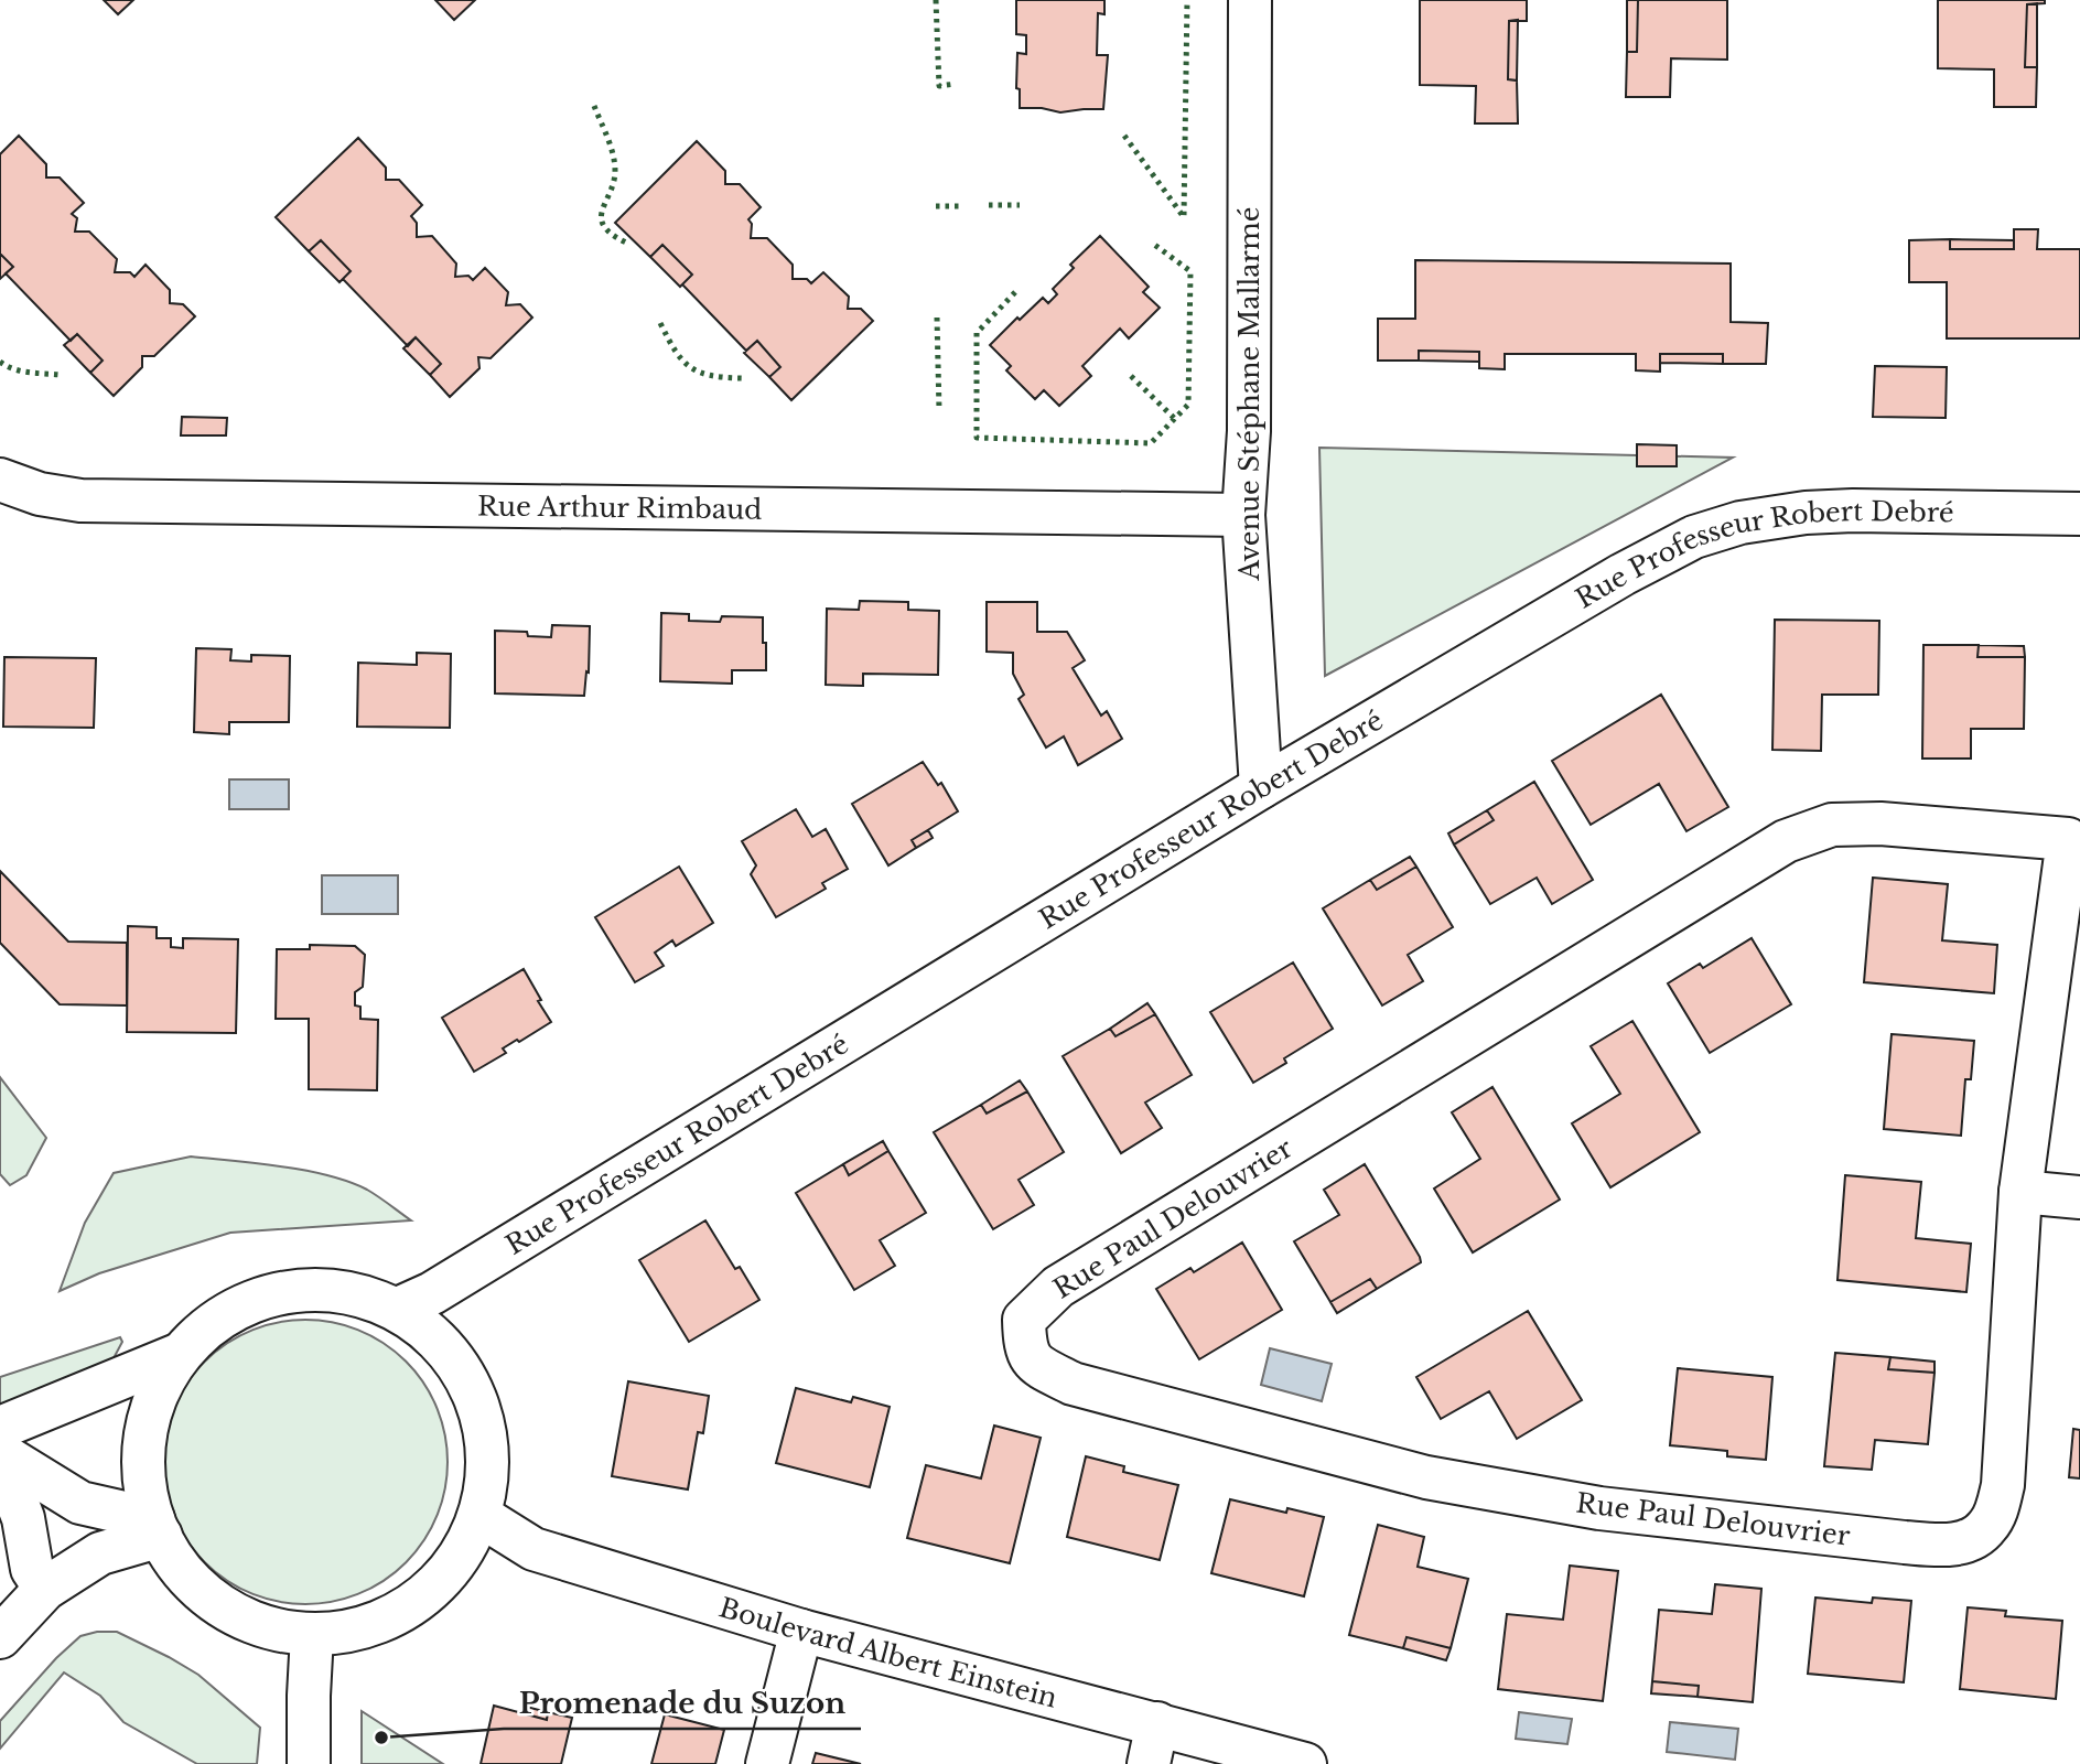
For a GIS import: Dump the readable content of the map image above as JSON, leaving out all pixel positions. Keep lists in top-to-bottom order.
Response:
{
  "streets": {
    "street": [
      "Avenue Stéphane Mallarmé",
      "Rue Arthur Rimbaud",
      "Rue Professeur Robert Debré",
      "Rue Paul Delouvrier",
      "Boulevard Albert Einstein"
    ]
  },
  "crossings": [
    ["Avenue Stéphane Mallarmé", "Rue Arthur Rimbaud"],
    ["Avenue Stéphane Mallarmé", "Rue Professeur Robert Debré"]
  ],
  "places": ["Promenade du Suzon"]
}
